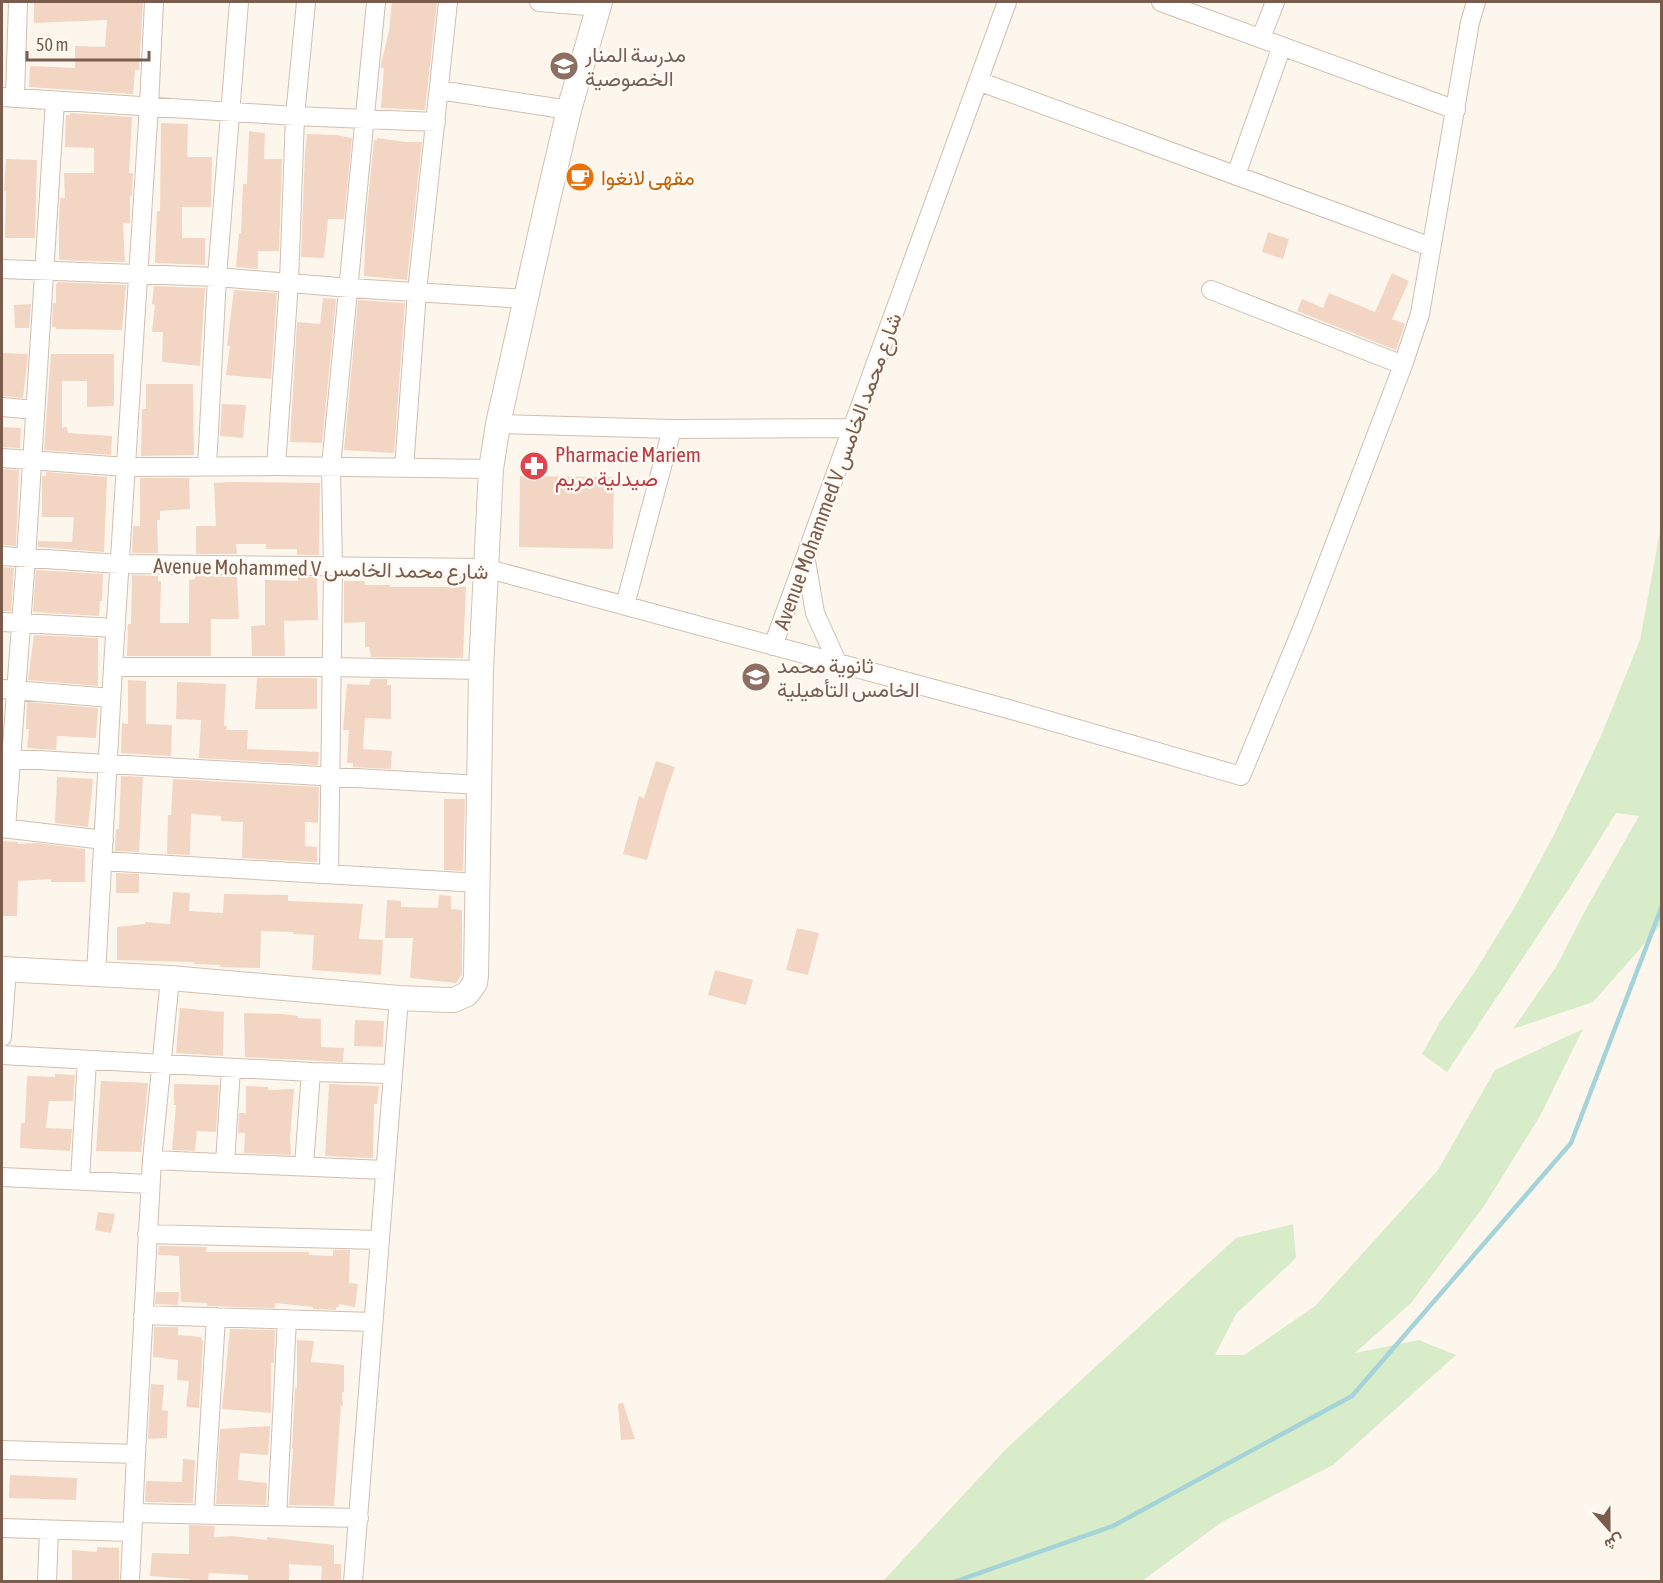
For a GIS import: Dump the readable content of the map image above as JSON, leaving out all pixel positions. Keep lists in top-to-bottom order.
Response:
{
  "streets": {
    "street": ["Avenue Mohammed V شارع محمد الخامس"]
  },
  "places": {
    "school or university": ["مدرسة المنار الخصوصية", "ثانوية محمد الخامس التأهيلية"],
    "cafe": ["مقهى لانغوا"],
    "pharmacy": ["Pharmacie Mariem صيدلية مريم"]
  },
  "scale_bar": "50 m",
  "north": "bottom"
}
